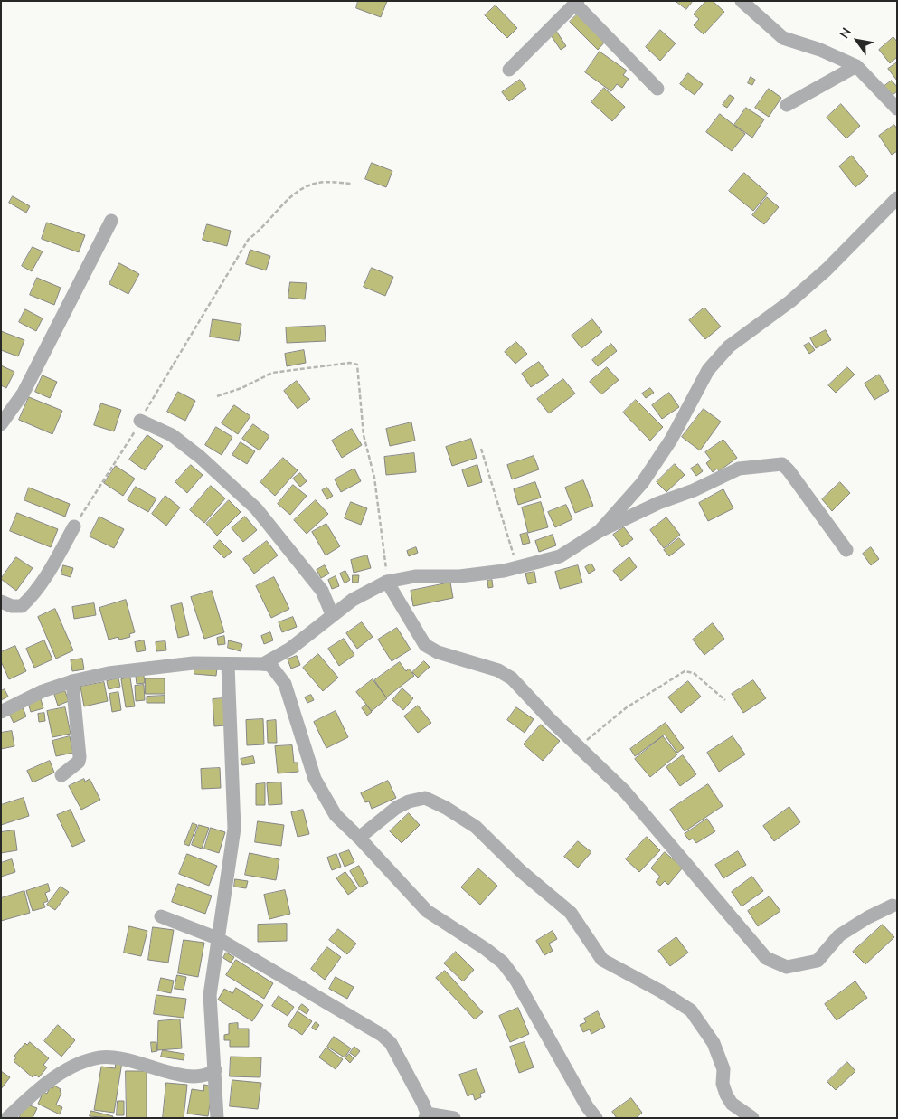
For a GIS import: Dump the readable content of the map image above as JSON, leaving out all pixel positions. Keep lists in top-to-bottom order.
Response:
{
  "north": "top left"
}
